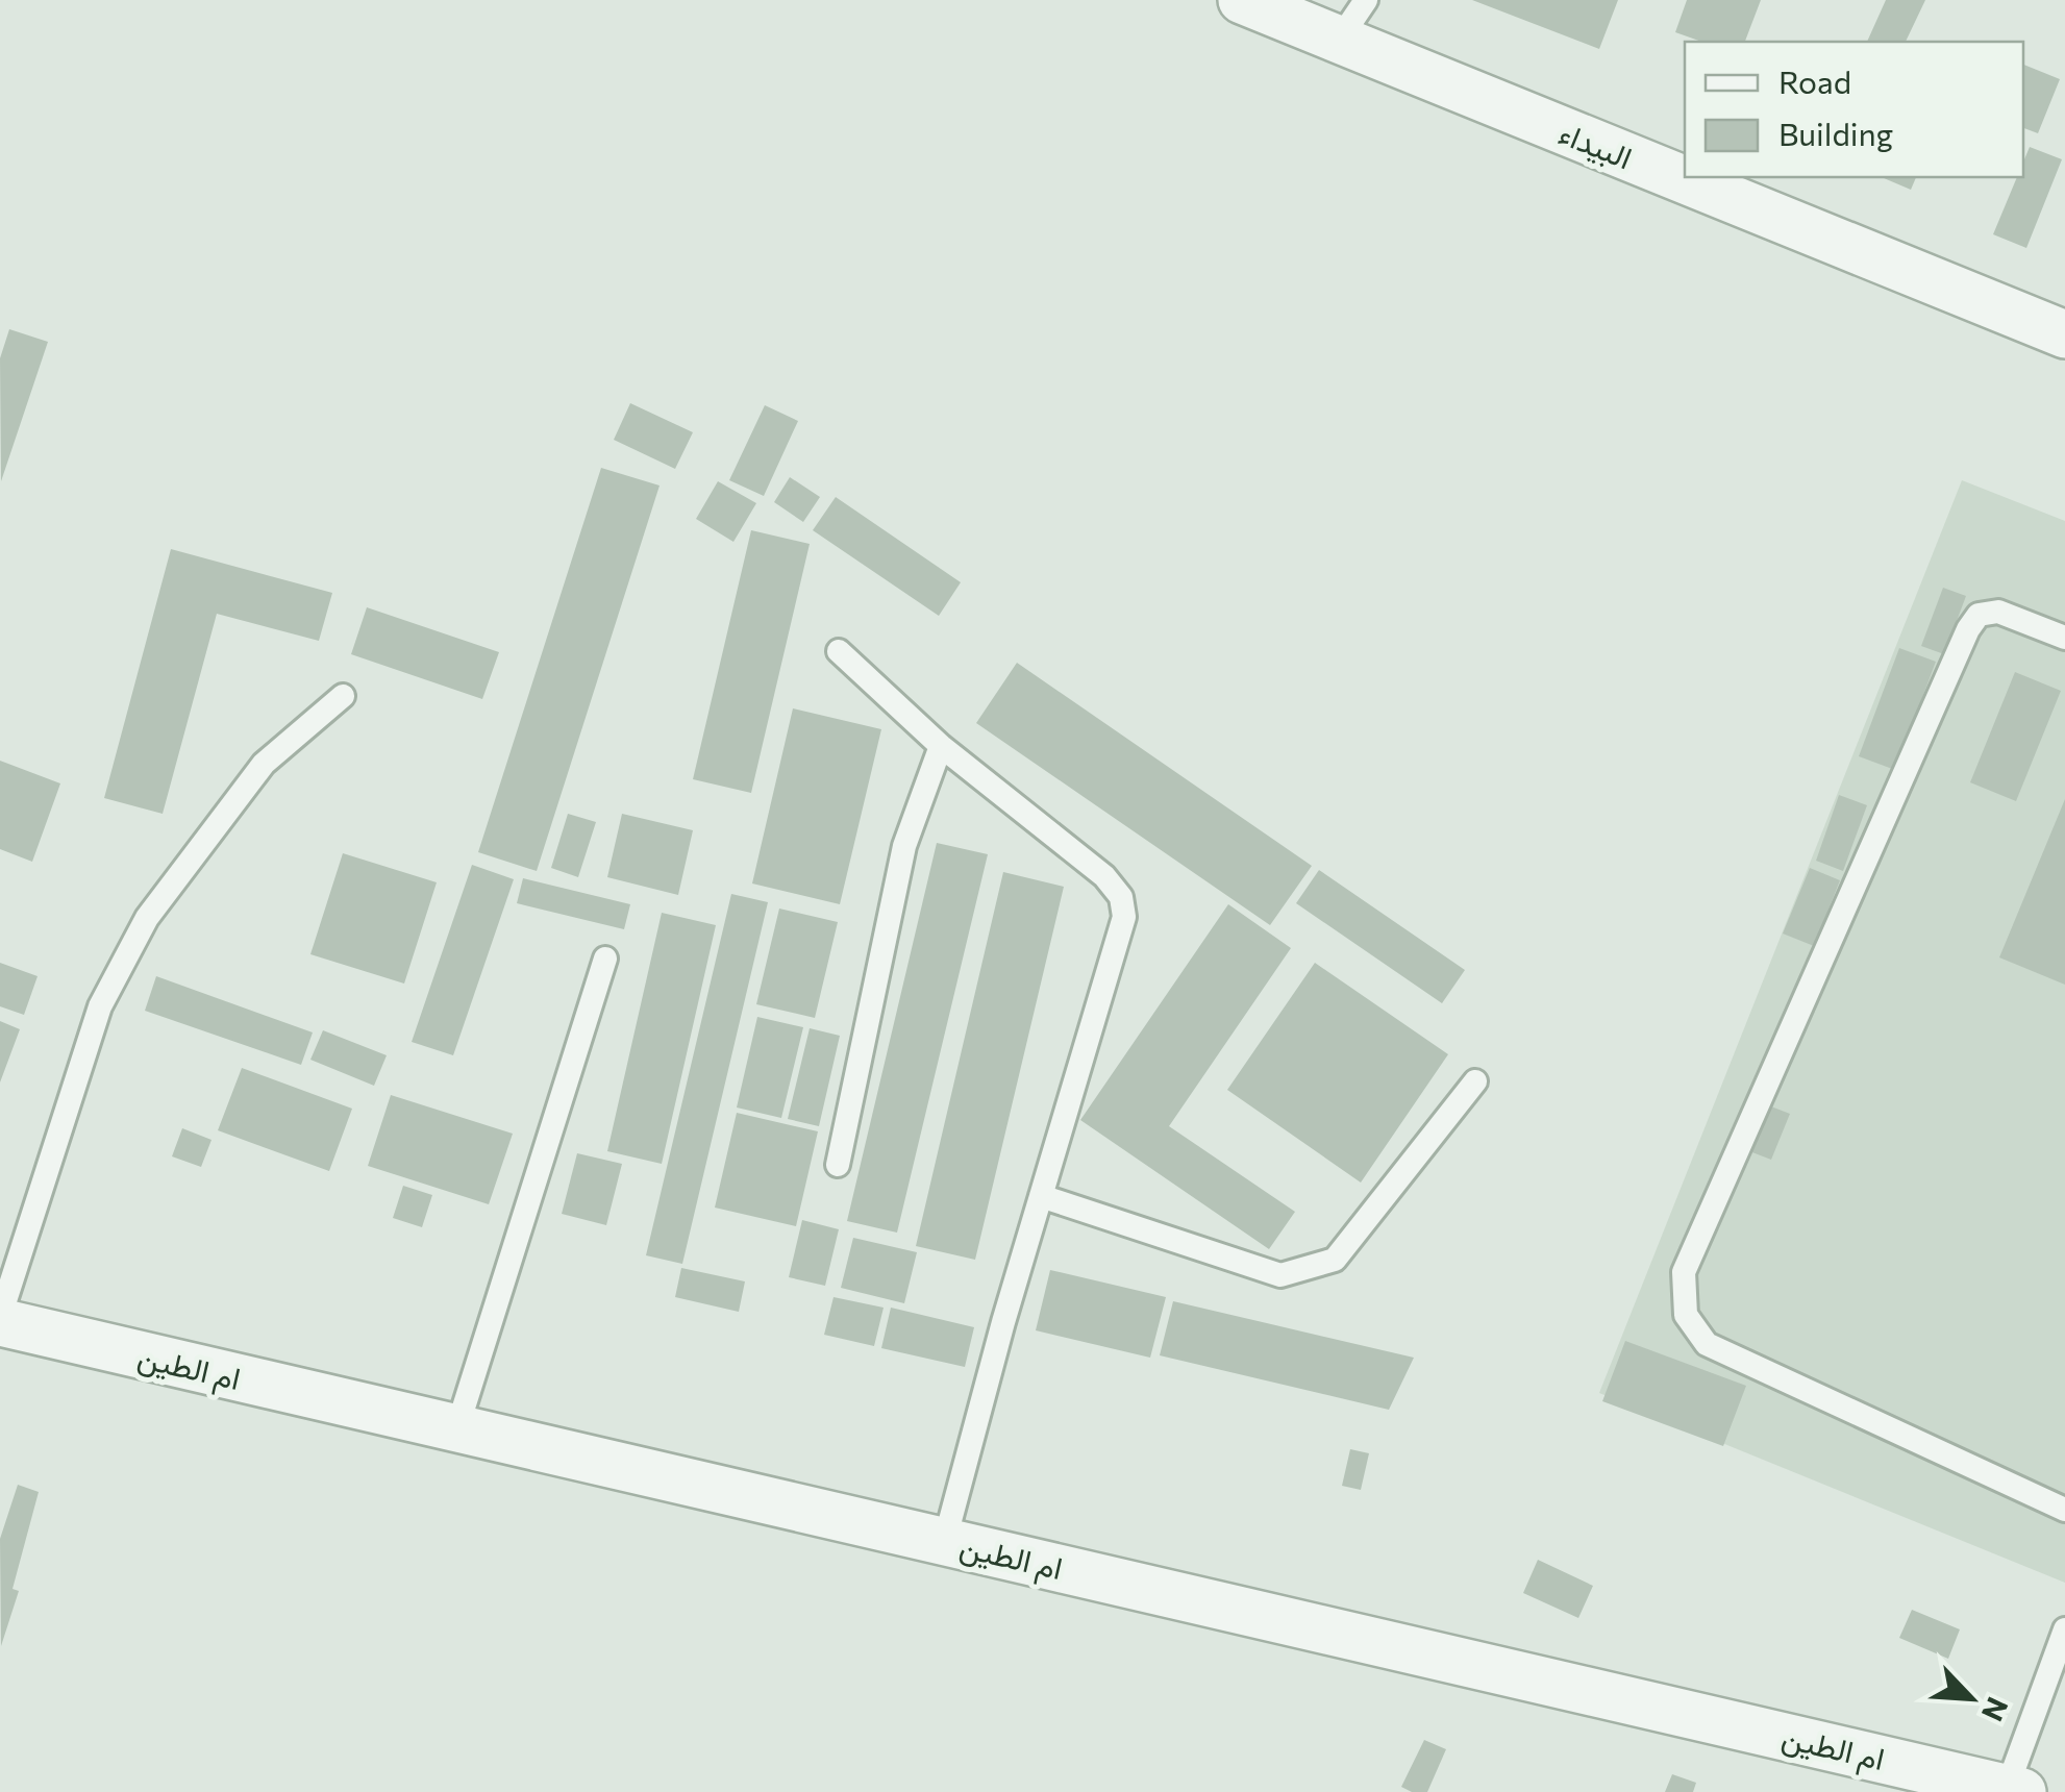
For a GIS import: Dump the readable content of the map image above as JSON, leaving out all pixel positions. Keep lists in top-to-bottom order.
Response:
{
  "streets": {
    "street": ["البيداء", "ام الطين"]
  },
  "legend": ["Road", "Building"],
  "north": "bottom right"
}
